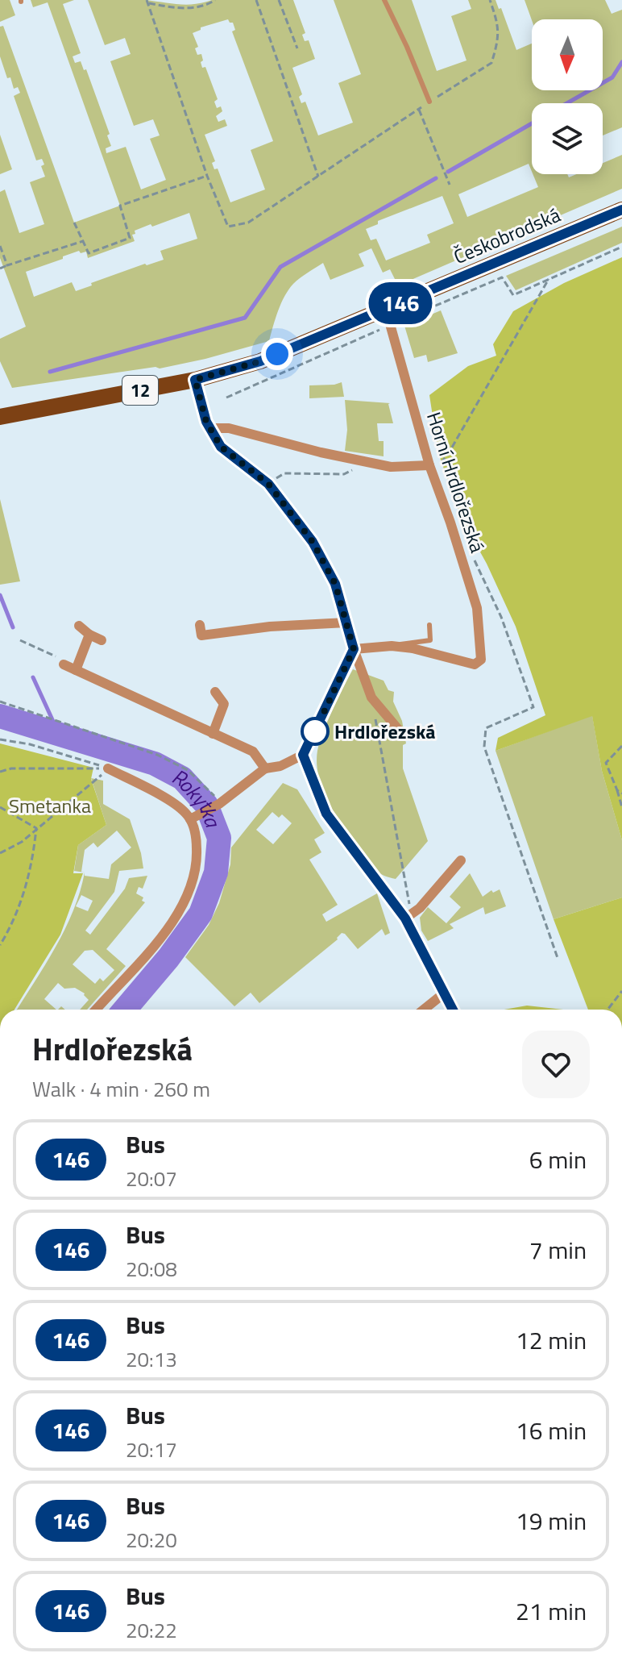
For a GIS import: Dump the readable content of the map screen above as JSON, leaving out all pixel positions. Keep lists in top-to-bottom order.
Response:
{
  "streets": {
    "main road": ["Českobrodská", "12"],
    "street": ["Horní Hrdlořezská"]
  },
  "crossings": [
    ["Českobrodská", "Horní Hrdlořezská"]
  ],
  "water": ["Rokytka"],
  "parks": ["Smetanka"],
  "places": ["Hrdlořezská"],
  "lines": ["bus line 146"],
  "north": "bottom",
  "page": {
    "on_map": "146",
    "heading": ["Hrdlořezská", "Walk · 4 min · 260 m"],
    "list": [
      {
        "mark": "146",
        "name": "Bus",
        "note": "20:07",
        "value": "6 min"
      },
      {
        "mark": "146",
        "name": "Bus",
        "note": "20:08",
        "value": "7 min"
      },
      {
        "mark": "146",
        "name": "Bus",
        "note": "20:13",
        "value": "12 min"
      },
      {
        "mark": "146",
        "name": "Bus",
        "note": "20:17",
        "value": "16 min"
      },
      {
        "mark": "146",
        "name": "Bus",
        "note": "20:20",
        "value": "19 min"
      },
      {
        "mark": "146",
        "name": "Bus",
        "note": "20:22",
        "value": "21 min"
      }
    ]
  }
}
